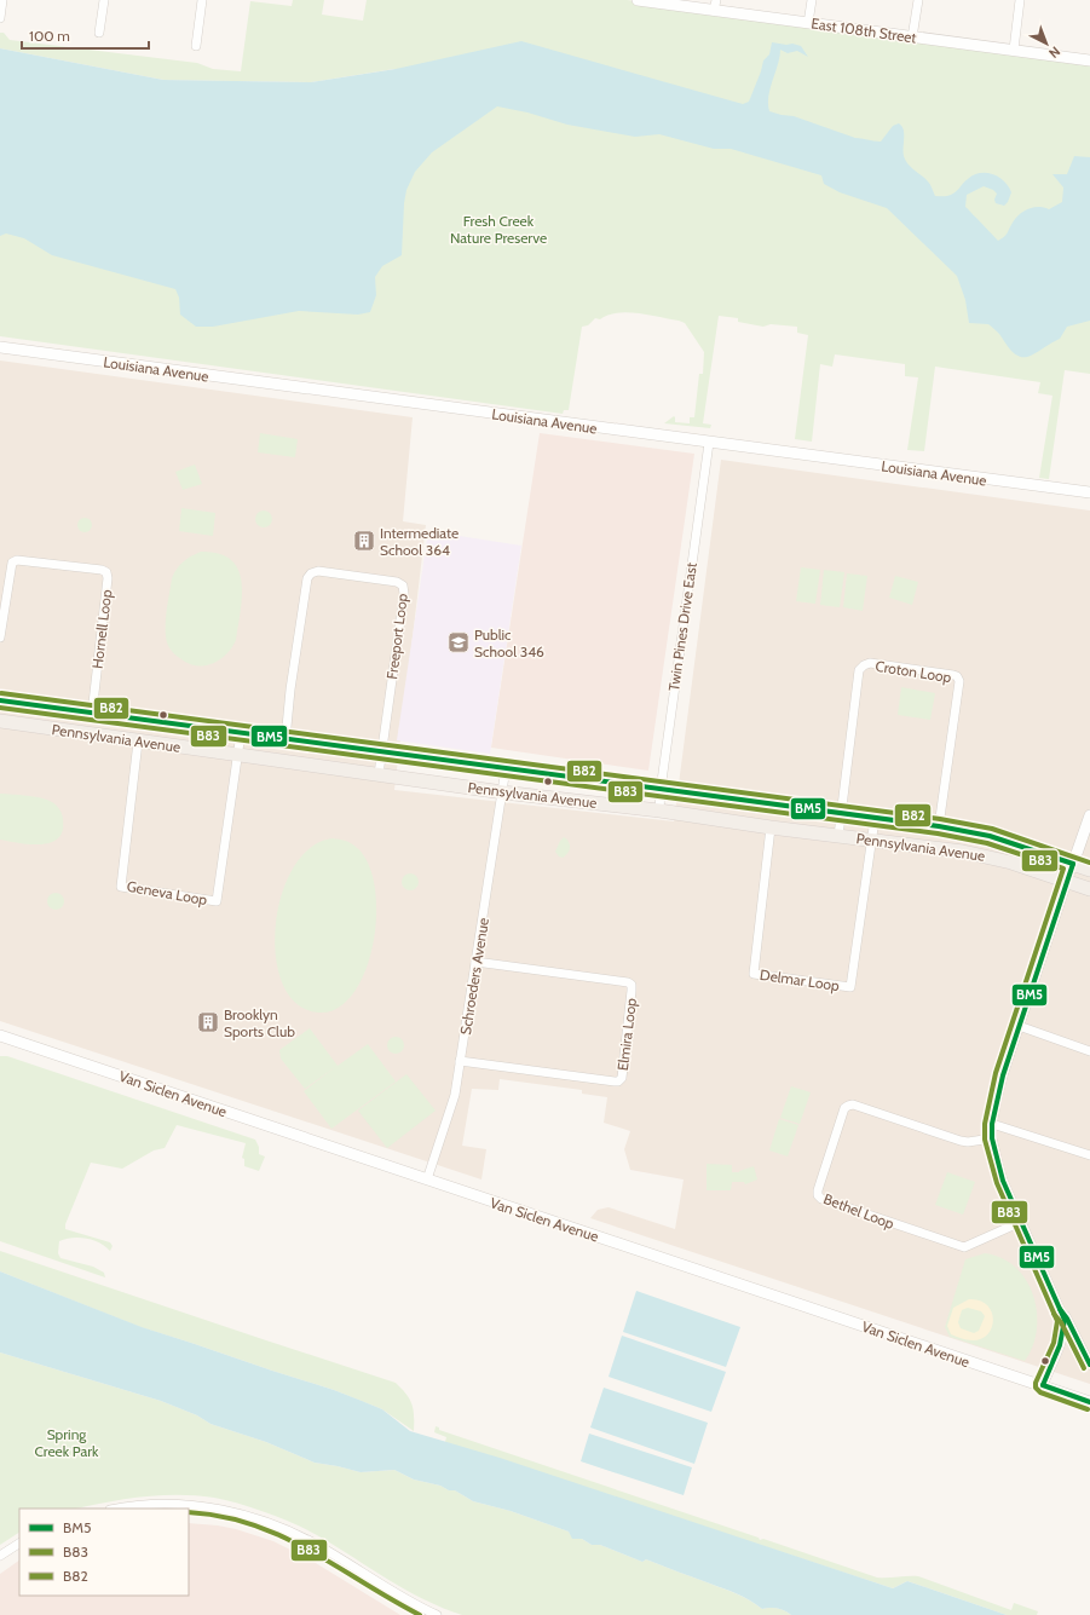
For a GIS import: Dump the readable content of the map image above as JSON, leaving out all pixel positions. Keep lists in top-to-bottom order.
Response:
{
  "streets": {
    "main road": ["Pennsylvania Avenue"],
    "street": [
      "East 108th Street",
      "Louisiana Avenue",
      "Twin Pines Drive East",
      "Hornell Loop",
      "Freeport Loop",
      "Croton Loop",
      "Geneva Loop",
      "Schroeders Avenue",
      "Delmar Loop",
      "Elmira Loop",
      "Van Siclen Avenue",
      "Bethel Loop"
    ]
  },
  "crossings": [
    ["Louisiana Avenue", "Twin Pines Drive East"],
    ["Twin Pines Drive East", "Pennsylvania Avenue"],
    ["Hornell Loop", "Pennsylvania Avenue"],
    ["Freeport Loop", "Pennsylvania Avenue"],
    ["Croton Loop", "Pennsylvania Avenue"],
    ["Pennsylvania Avenue", "Geneva Loop"],
    ["Pennsylvania Avenue", "Schroeders Avenue"],
    ["Pennsylvania Avenue", "Delmar Loop"],
    ["Schroeders Avenue", "Elmira Loop"],
    ["Schroeders Avenue", "Van Siclen Avenue"]
  ],
  "parks": ["Fresh Creek Nature Preserve", "Spring Creek Park"],
  "places": {
    "building": ["Intermediate School 364", "Brooklyn Sports Club"],
    "school or university": ["Public School 346"]
  },
  "lines": ["transit line B82", "transit line BM5", "transit line B83"],
  "legend": ["BM5", "B83", "B82"],
  "scale_bar": "100 m",
  "north": "bottom right"
}
